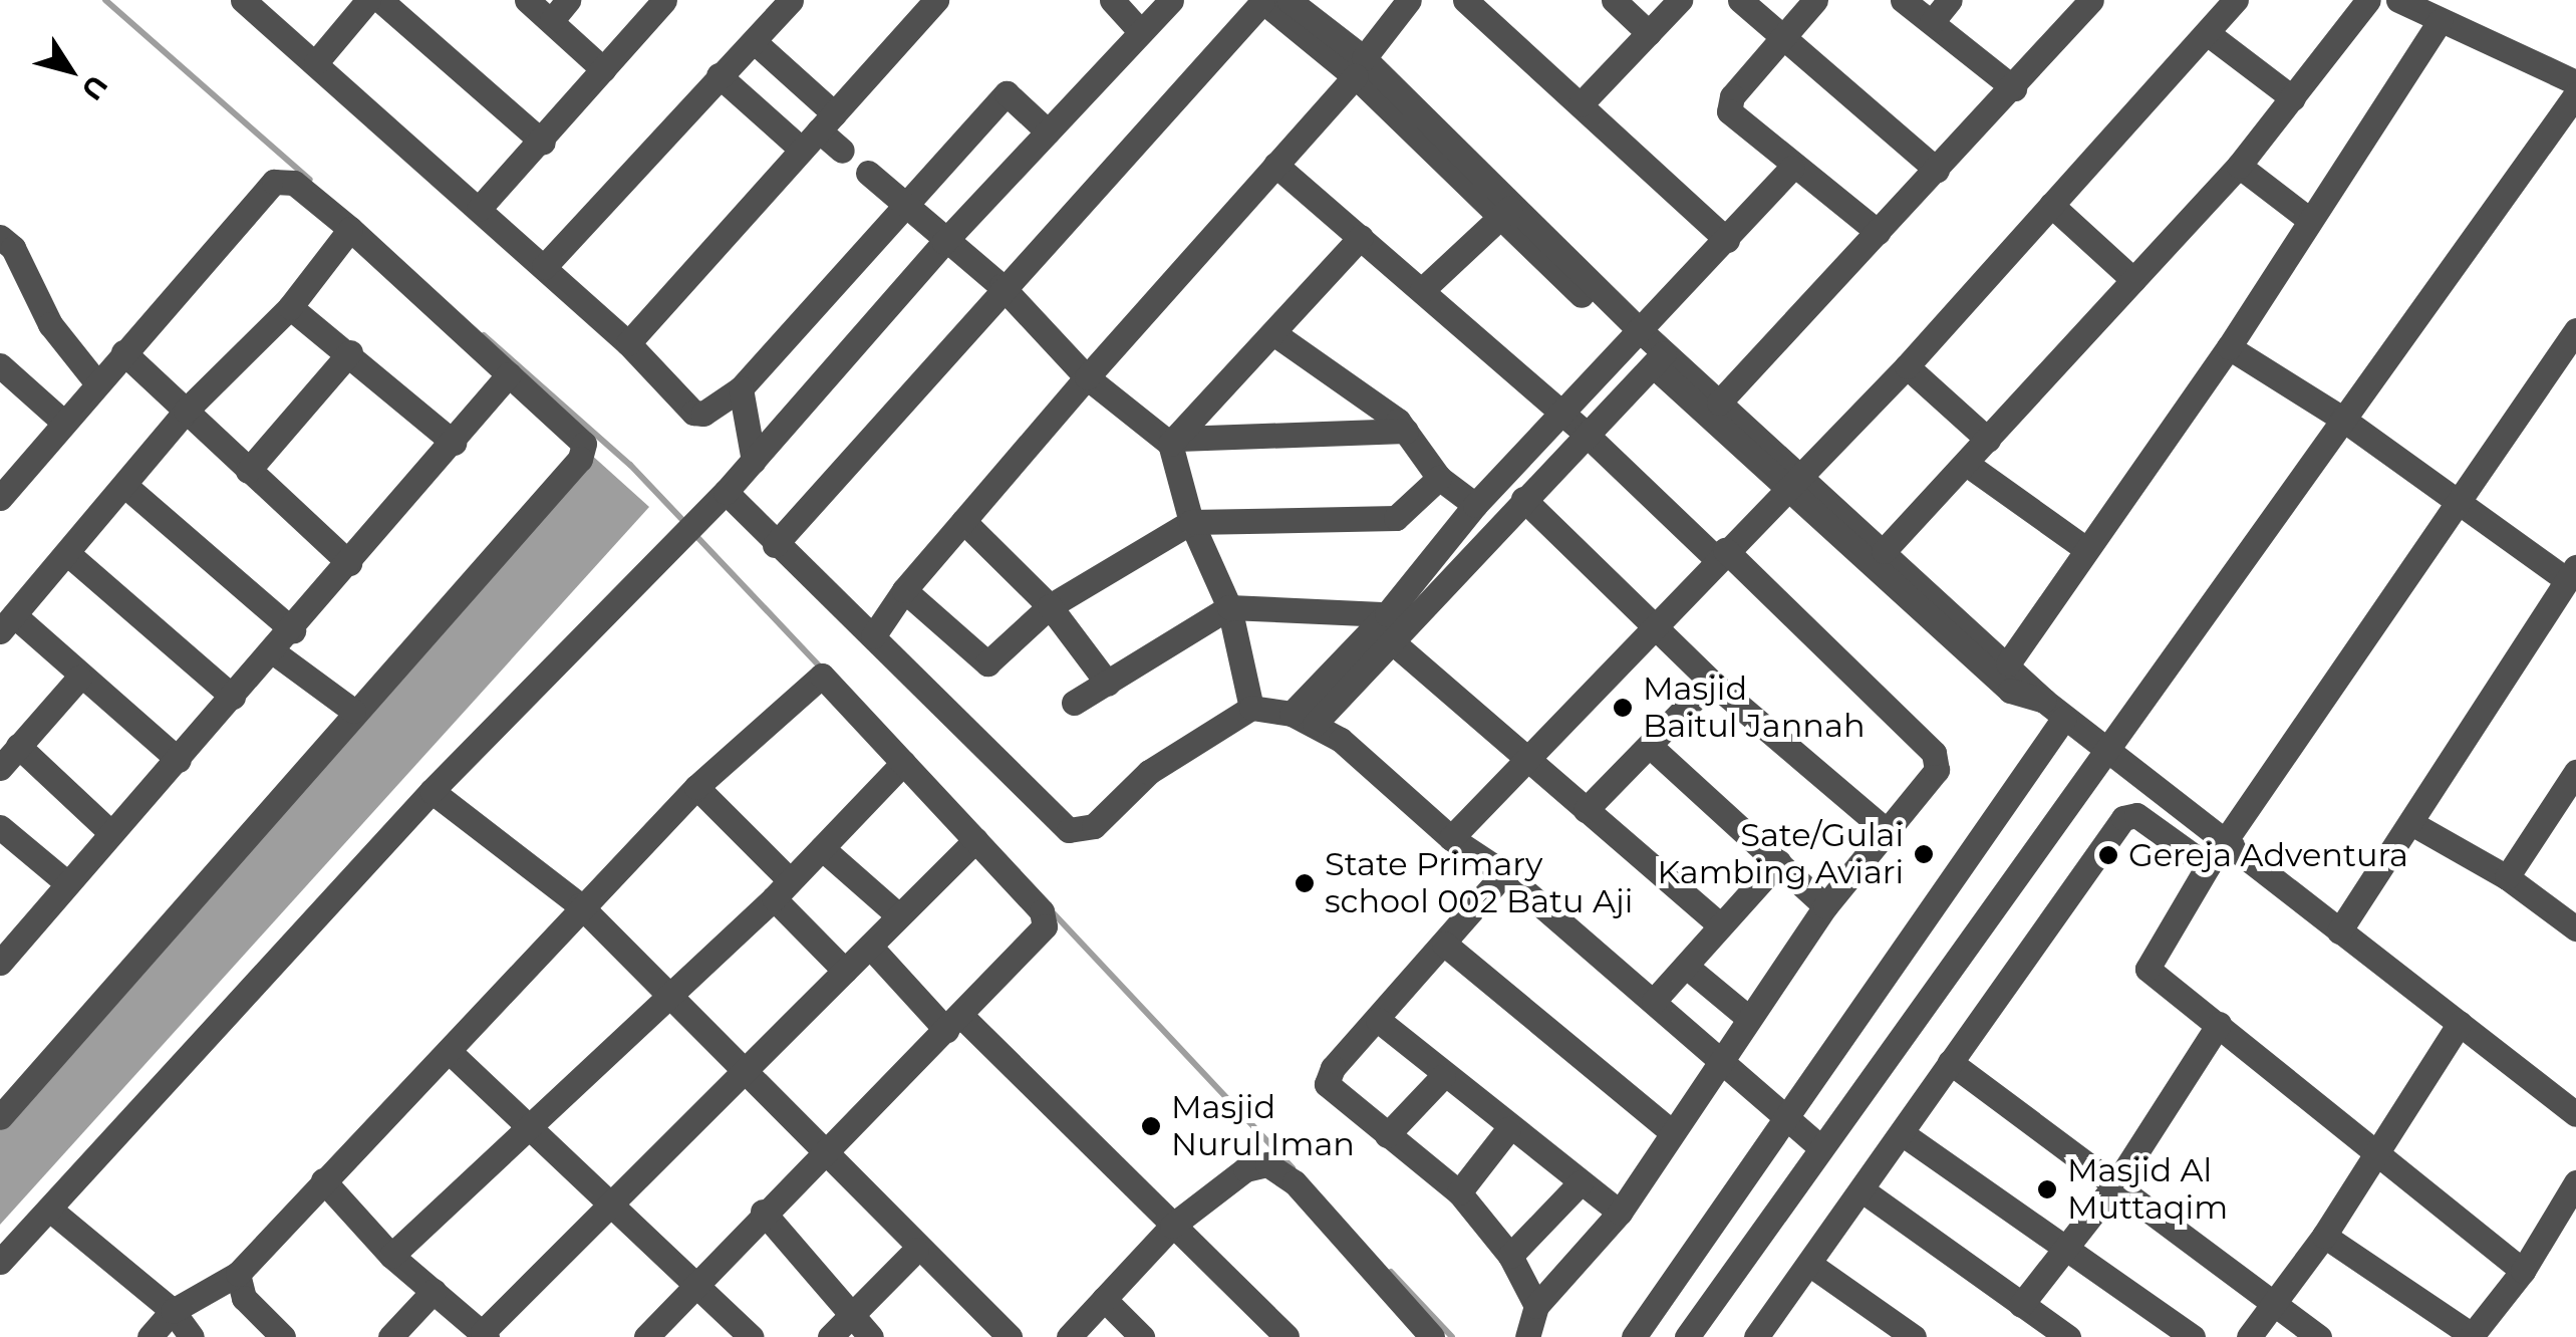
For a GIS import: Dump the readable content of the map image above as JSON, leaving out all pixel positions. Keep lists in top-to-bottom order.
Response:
{
  "places": [
    "Masjid Baitul Jannah",
    "Sate/Gulai Kambing Aviari",
    "Gereja Adventura",
    "State Primary school 002 Batu Aji",
    "Masjid Nurul Iman",
    "Masjid Al Muttaqim"
  ],
  "north": "bottom right"
}
